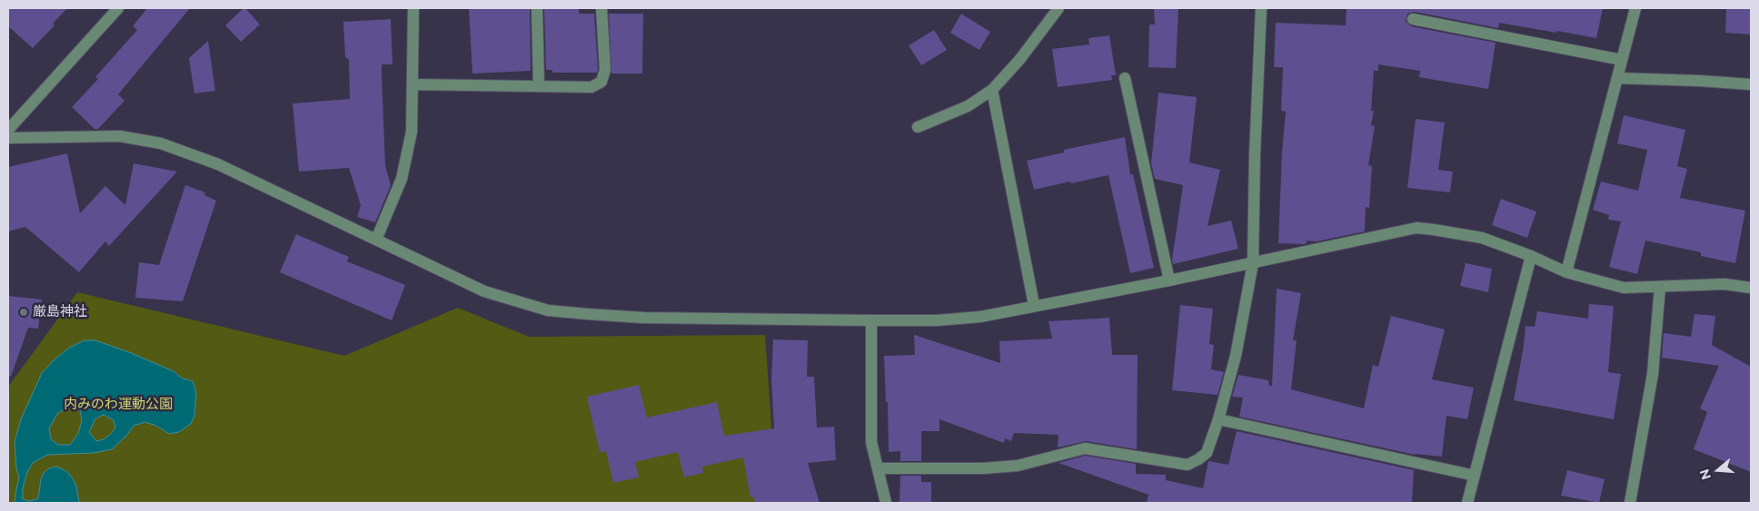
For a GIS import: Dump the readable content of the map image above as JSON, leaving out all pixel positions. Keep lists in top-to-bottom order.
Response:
{
  "parks": ["内みのわ運動公園"],
  "places": ["厳島神社"],
  "north": "left"
}
